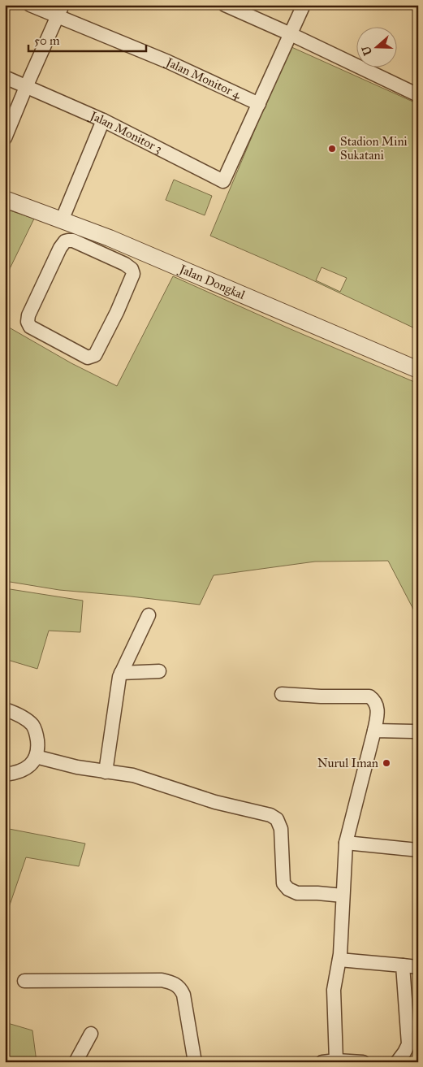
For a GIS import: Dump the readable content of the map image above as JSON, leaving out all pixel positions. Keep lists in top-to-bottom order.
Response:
{
  "streets": {
    "street": ["Jalan Monitor 4", "Jalan Monitor 3", "Jalan Dongkal"]
  },
  "crossings": [
    ["Jalan Monitor 4", "Jalan Monitor 3"]
  ],
  "places": ["Stadion Mini Sukatani", "Nurul Iman"],
  "scale_bar": "50 m",
  "north": "left"
}
